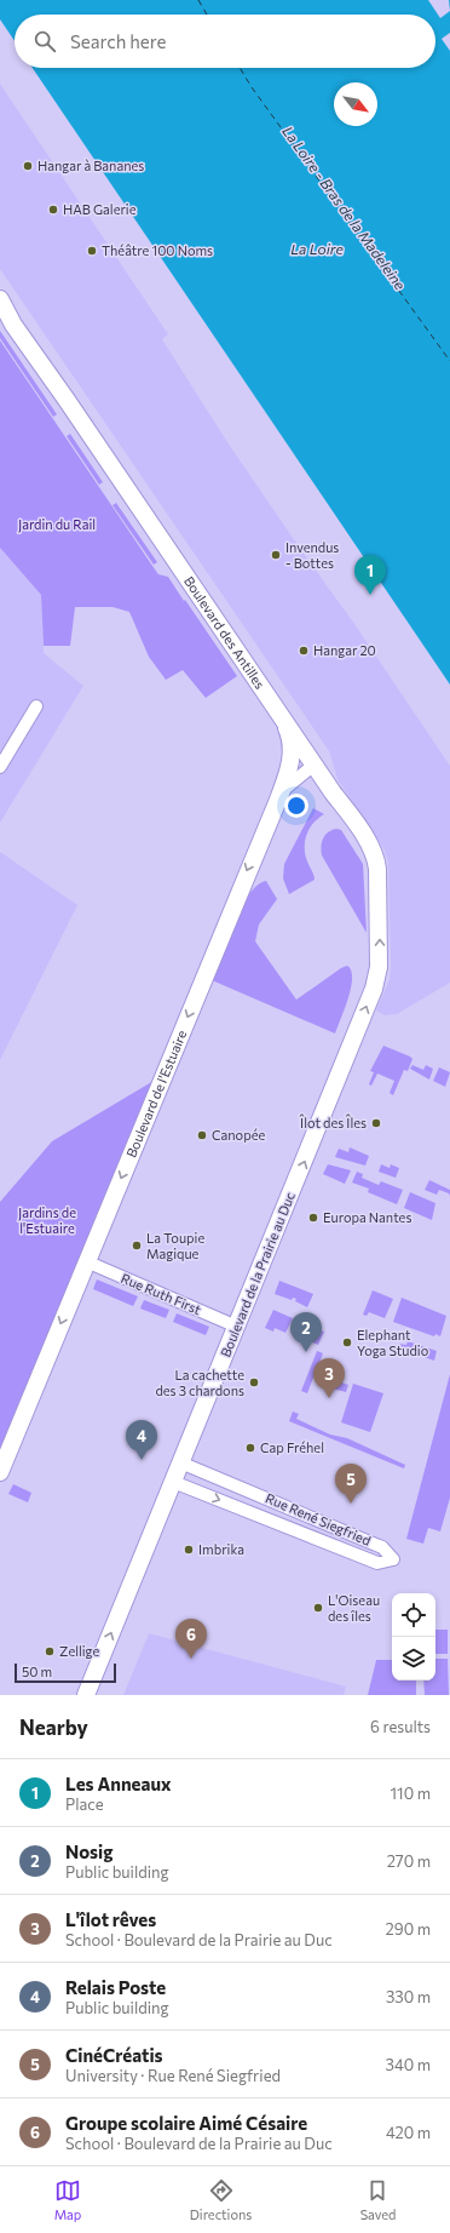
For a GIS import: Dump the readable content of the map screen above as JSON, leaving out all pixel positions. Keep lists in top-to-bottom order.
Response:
{
  "streets": {
    "main road": ["Boulevard des Antilles", "Boulevard de l'Estuaire", "Boulevard de la Prairie au Duc"],
    "street": ["Rue Ruth First", "Rue René Siegfried"]
  },
  "crossings": [
    ["Boulevard des Antilles", "Boulevard de l'Estuaire"],
    ["Boulevard des Antilles", "Boulevard de la Prairie au Duc"],
    ["Boulevard de l'Estuaire", "Rue Ruth First"],
    ["Boulevard de la Prairie au Duc", "Rue Ruth First"],
    ["Boulevard de la Prairie au Duc", "Rue René Siegfried"]
  ],
  "one_way": ["Boulevard de l'Estuaire", "Boulevard de la Prairie au Duc"],
  "water": ["La Loire - Bras de la Madeleine", "La Loire"],
  "parks": ["Jardin du Rail", "Jardins de l'Estuaire"],
  "places": [
    "Hangar à Bananes",
    "HAB Galerie",
    "Théâtre 100 Noms",
    "Invendus - Bottes",
    "Hangar 20",
    "Îlot des Îles",
    "Canopée",
    "Europa Nantes",
    "La Toupie Magique",
    "Elephant Yoga Studio",
    "La cachette des 3 chardons",
    "Cap Fréhel",
    "Imbrika",
    "L'Oiseau des îles",
    "Zellige"
  ],
  "scale_bar": "50 m",
  "north": "bottom right",
  "page": {
    "search": "Search here",
    "pins": [
      "1",
      "2",
      "3",
      "4",
      "5",
      "6"
    ],
    "scale": "50 m",
    "heading": ["Nearby", "6 results"],
    "list": [
      {
        "mark": "1",
        "name": "Les Anneaux",
        "note": "Place",
        "value": "110 m"
      },
      {
        "mark": "2",
        "name": "Nosig",
        "note": "Public building",
        "value": "270 m"
      },
      {
        "mark": "3",
        "name": "L'îlot rêves",
        "note": "School · Boulevard de la Prairie au Duc",
        "value": "290 m"
      },
      {
        "mark": "4",
        "name": "Relais Poste",
        "note": "Public building",
        "value": "330 m"
      },
      {
        "mark": "5",
        "name": "CinéCréatis",
        "note": "University · Rue René Siegfried",
        "value": "340 m"
      },
      {
        "mark": "6",
        "name": "Groupe scolaire Aimé Césaire",
        "note": "School · Boulevard de la Prairie au Duc",
        "value": "420 m"
      }
    ],
    "nav": ["Map", "Directions", "Saved"]
  }
}
